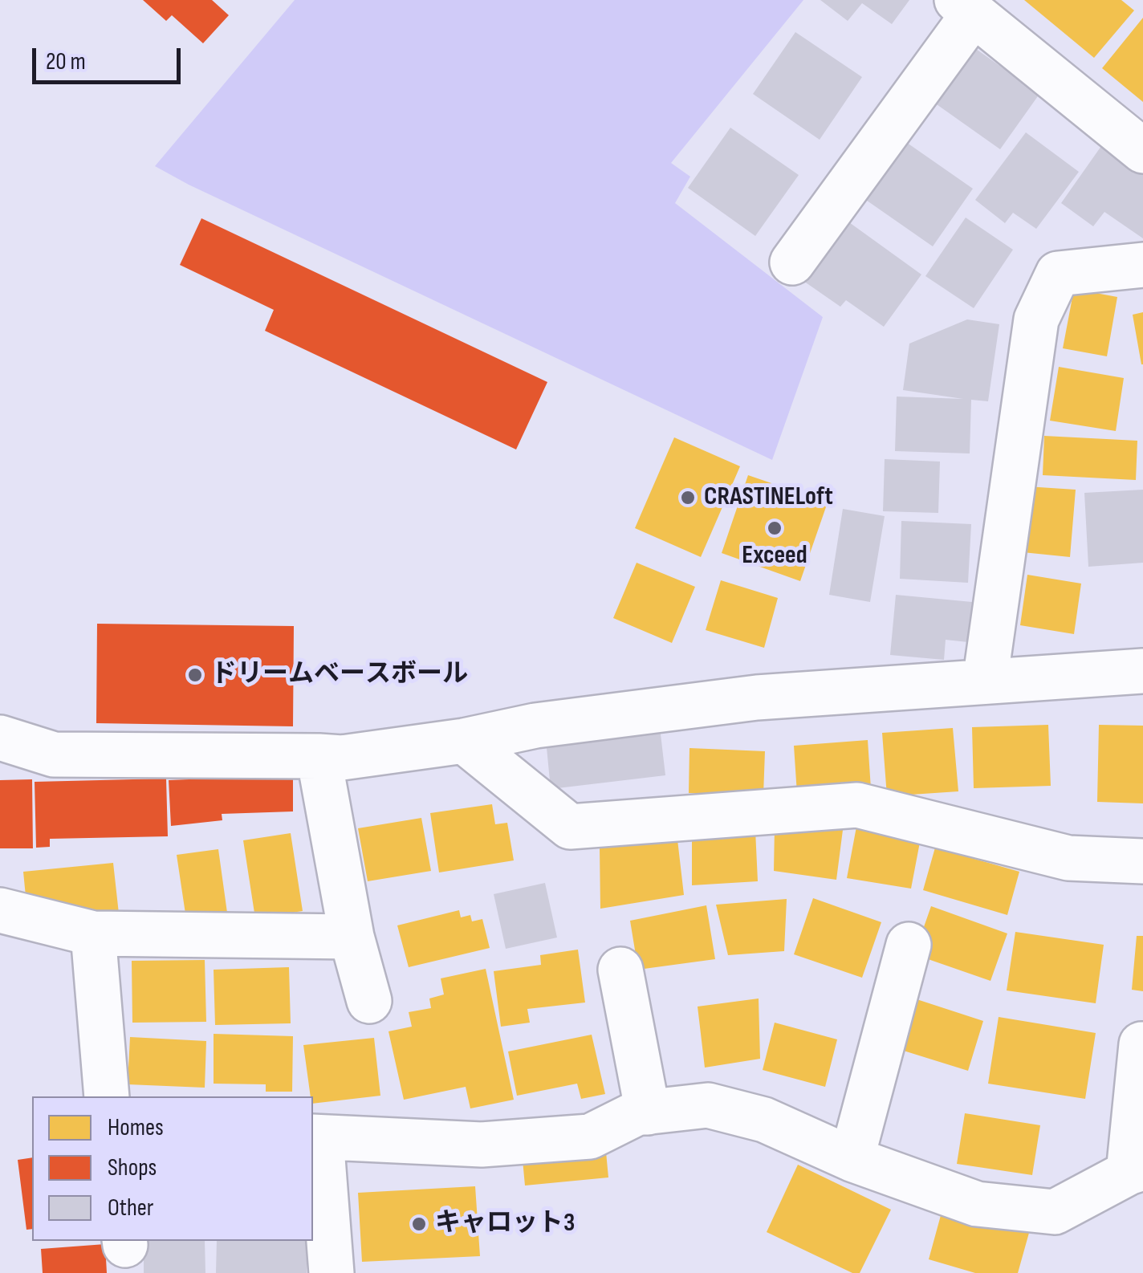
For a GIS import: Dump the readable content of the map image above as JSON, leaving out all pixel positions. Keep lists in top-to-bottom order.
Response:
{
  "places": [
    "CRASTINELoft",
    "Exceed",
    "ドリームベースボール",
    "キャロット3"
  ],
  "legend": ["Homes", "Shops", "Other"],
  "scale_bar": "20 m"
}
